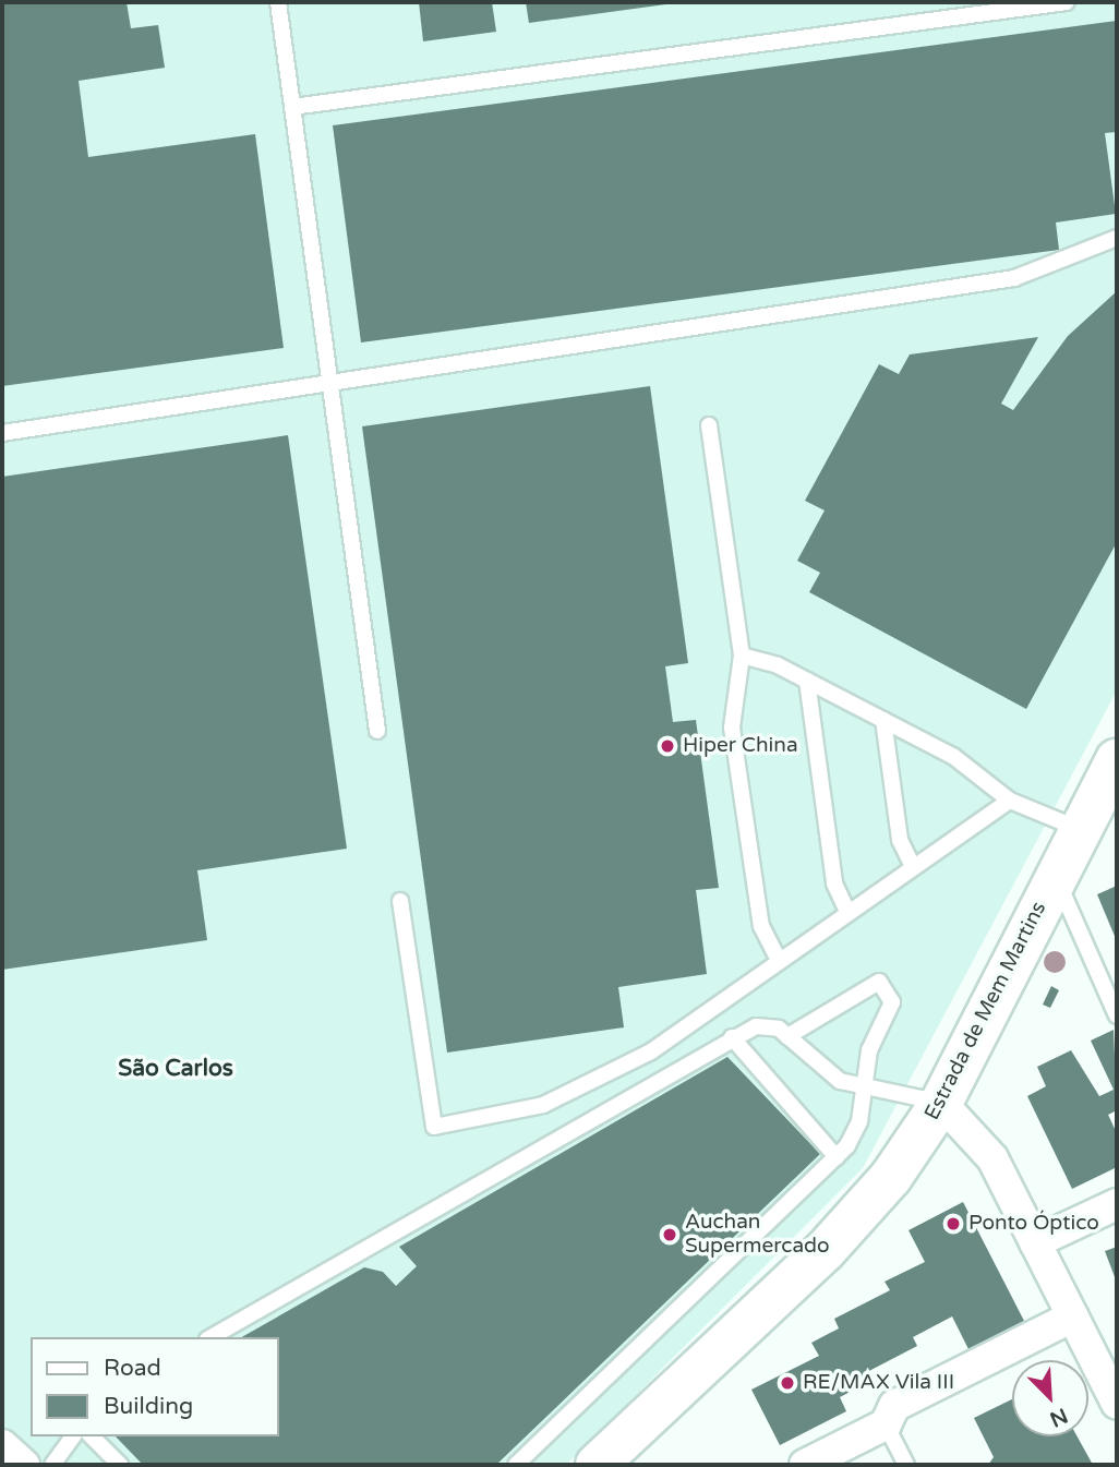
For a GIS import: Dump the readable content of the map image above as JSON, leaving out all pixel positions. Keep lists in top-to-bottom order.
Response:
{
  "streets": {
    "street": ["Estrada de Mem Martins"]
  },
  "districts": ["São Carlos"],
  "places": [
    "Hiper China",
    "Ponto Óptico",
    "Auchan Supermercado",
    "RE/MAX Vila III"
  ],
  "legend": ["Road", "Building"],
  "north": "bottom right"
}
